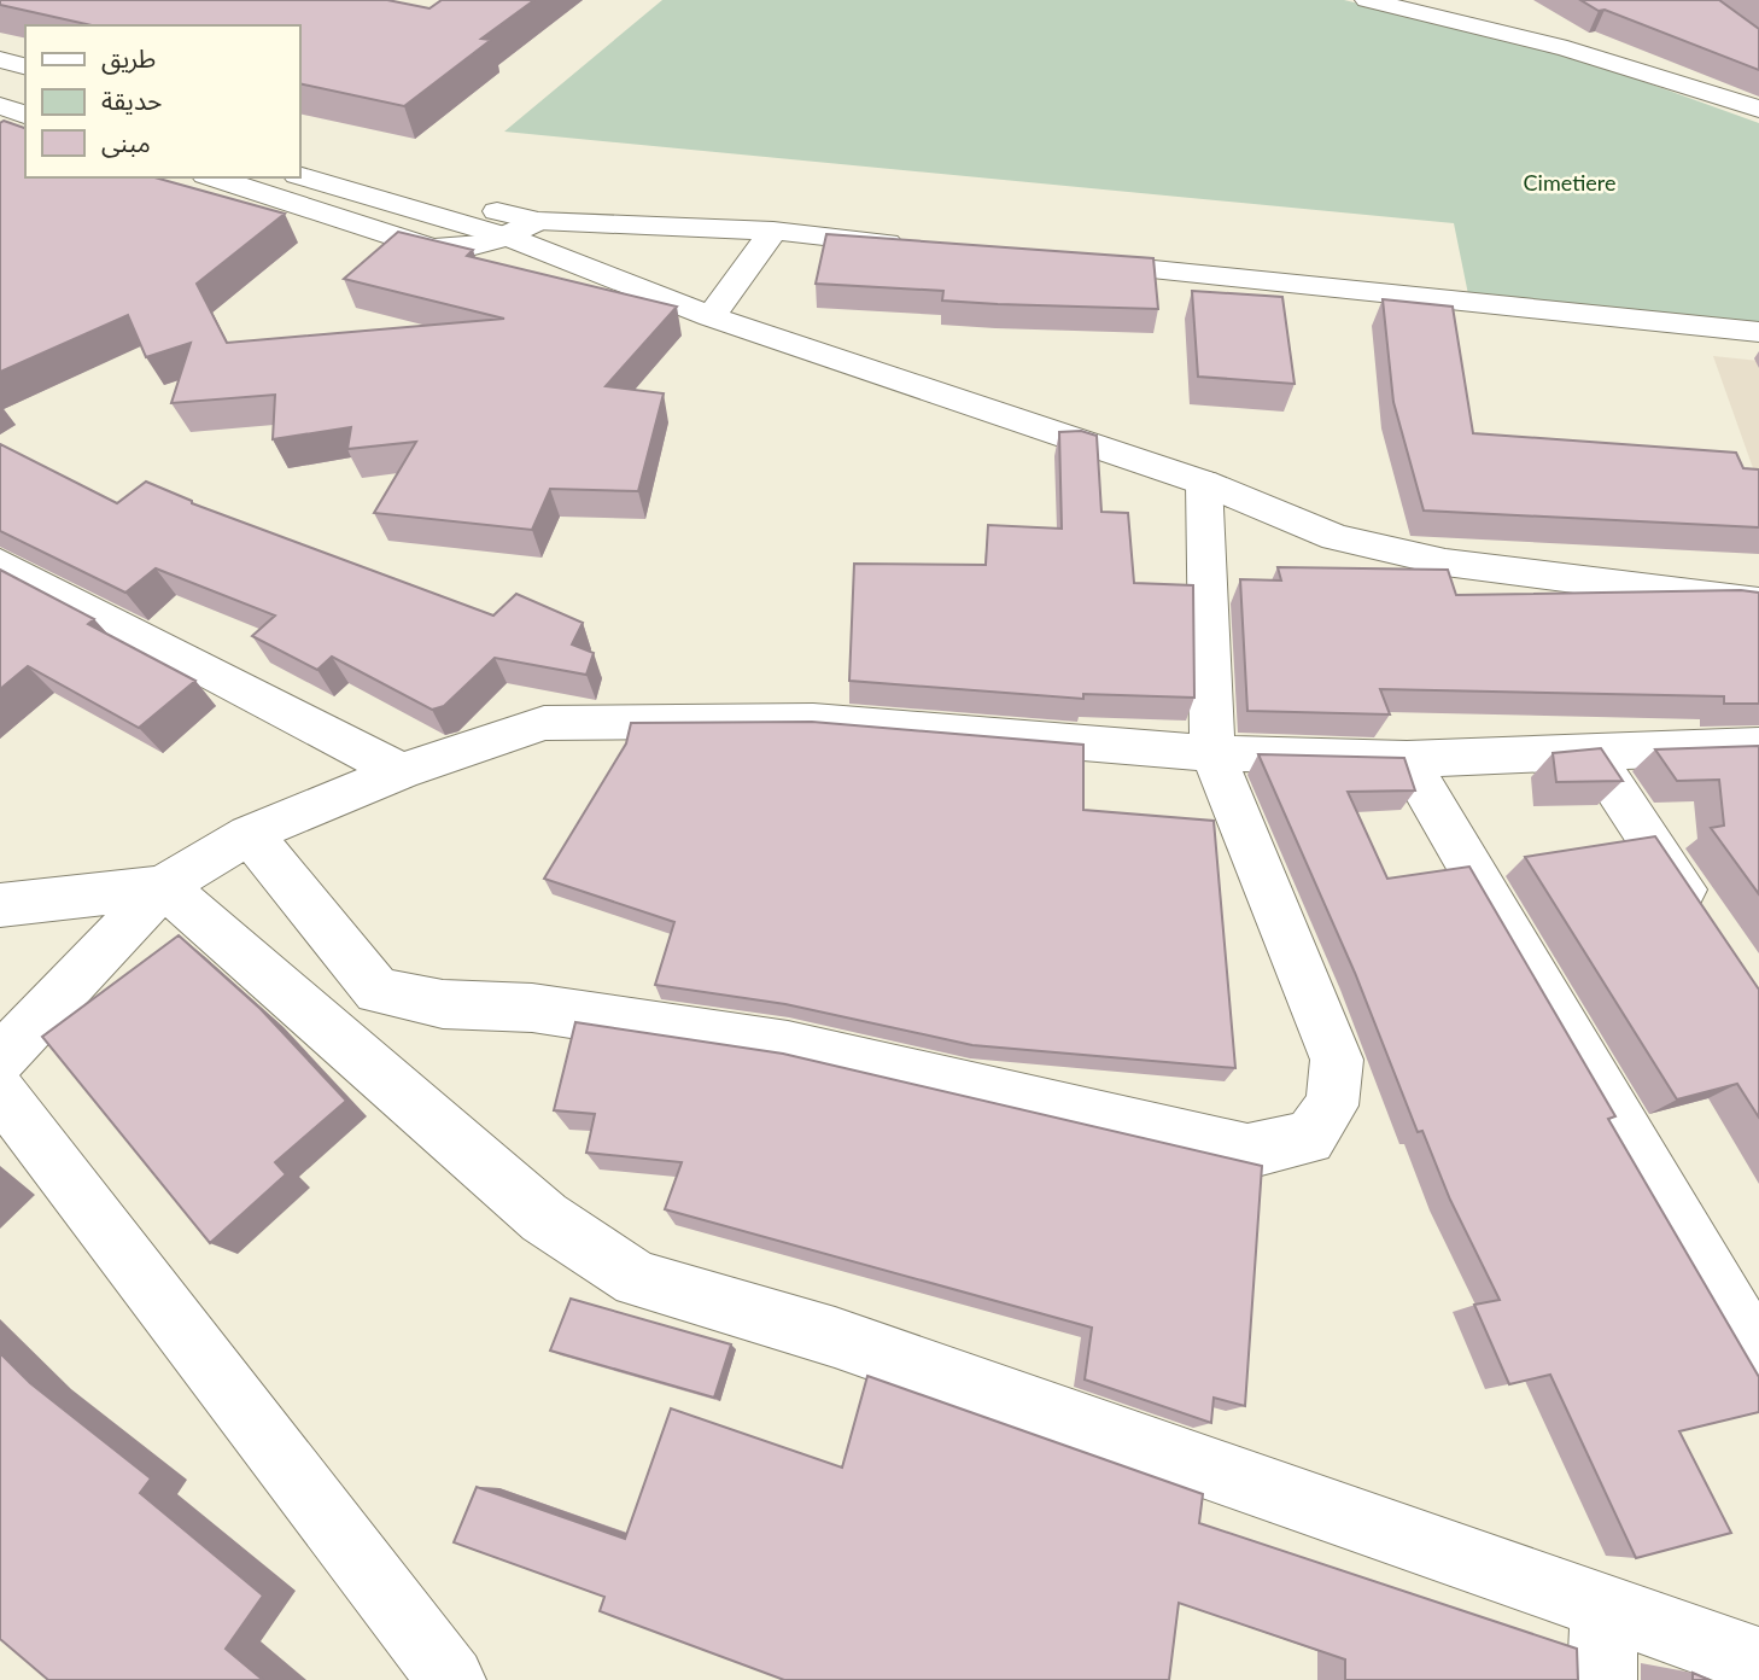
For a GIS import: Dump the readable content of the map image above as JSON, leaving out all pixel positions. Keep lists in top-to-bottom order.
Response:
{
  "parks": ["Cimetiere"],
  "legend": ["طريق", "حديقة", "مبنى"]
}
